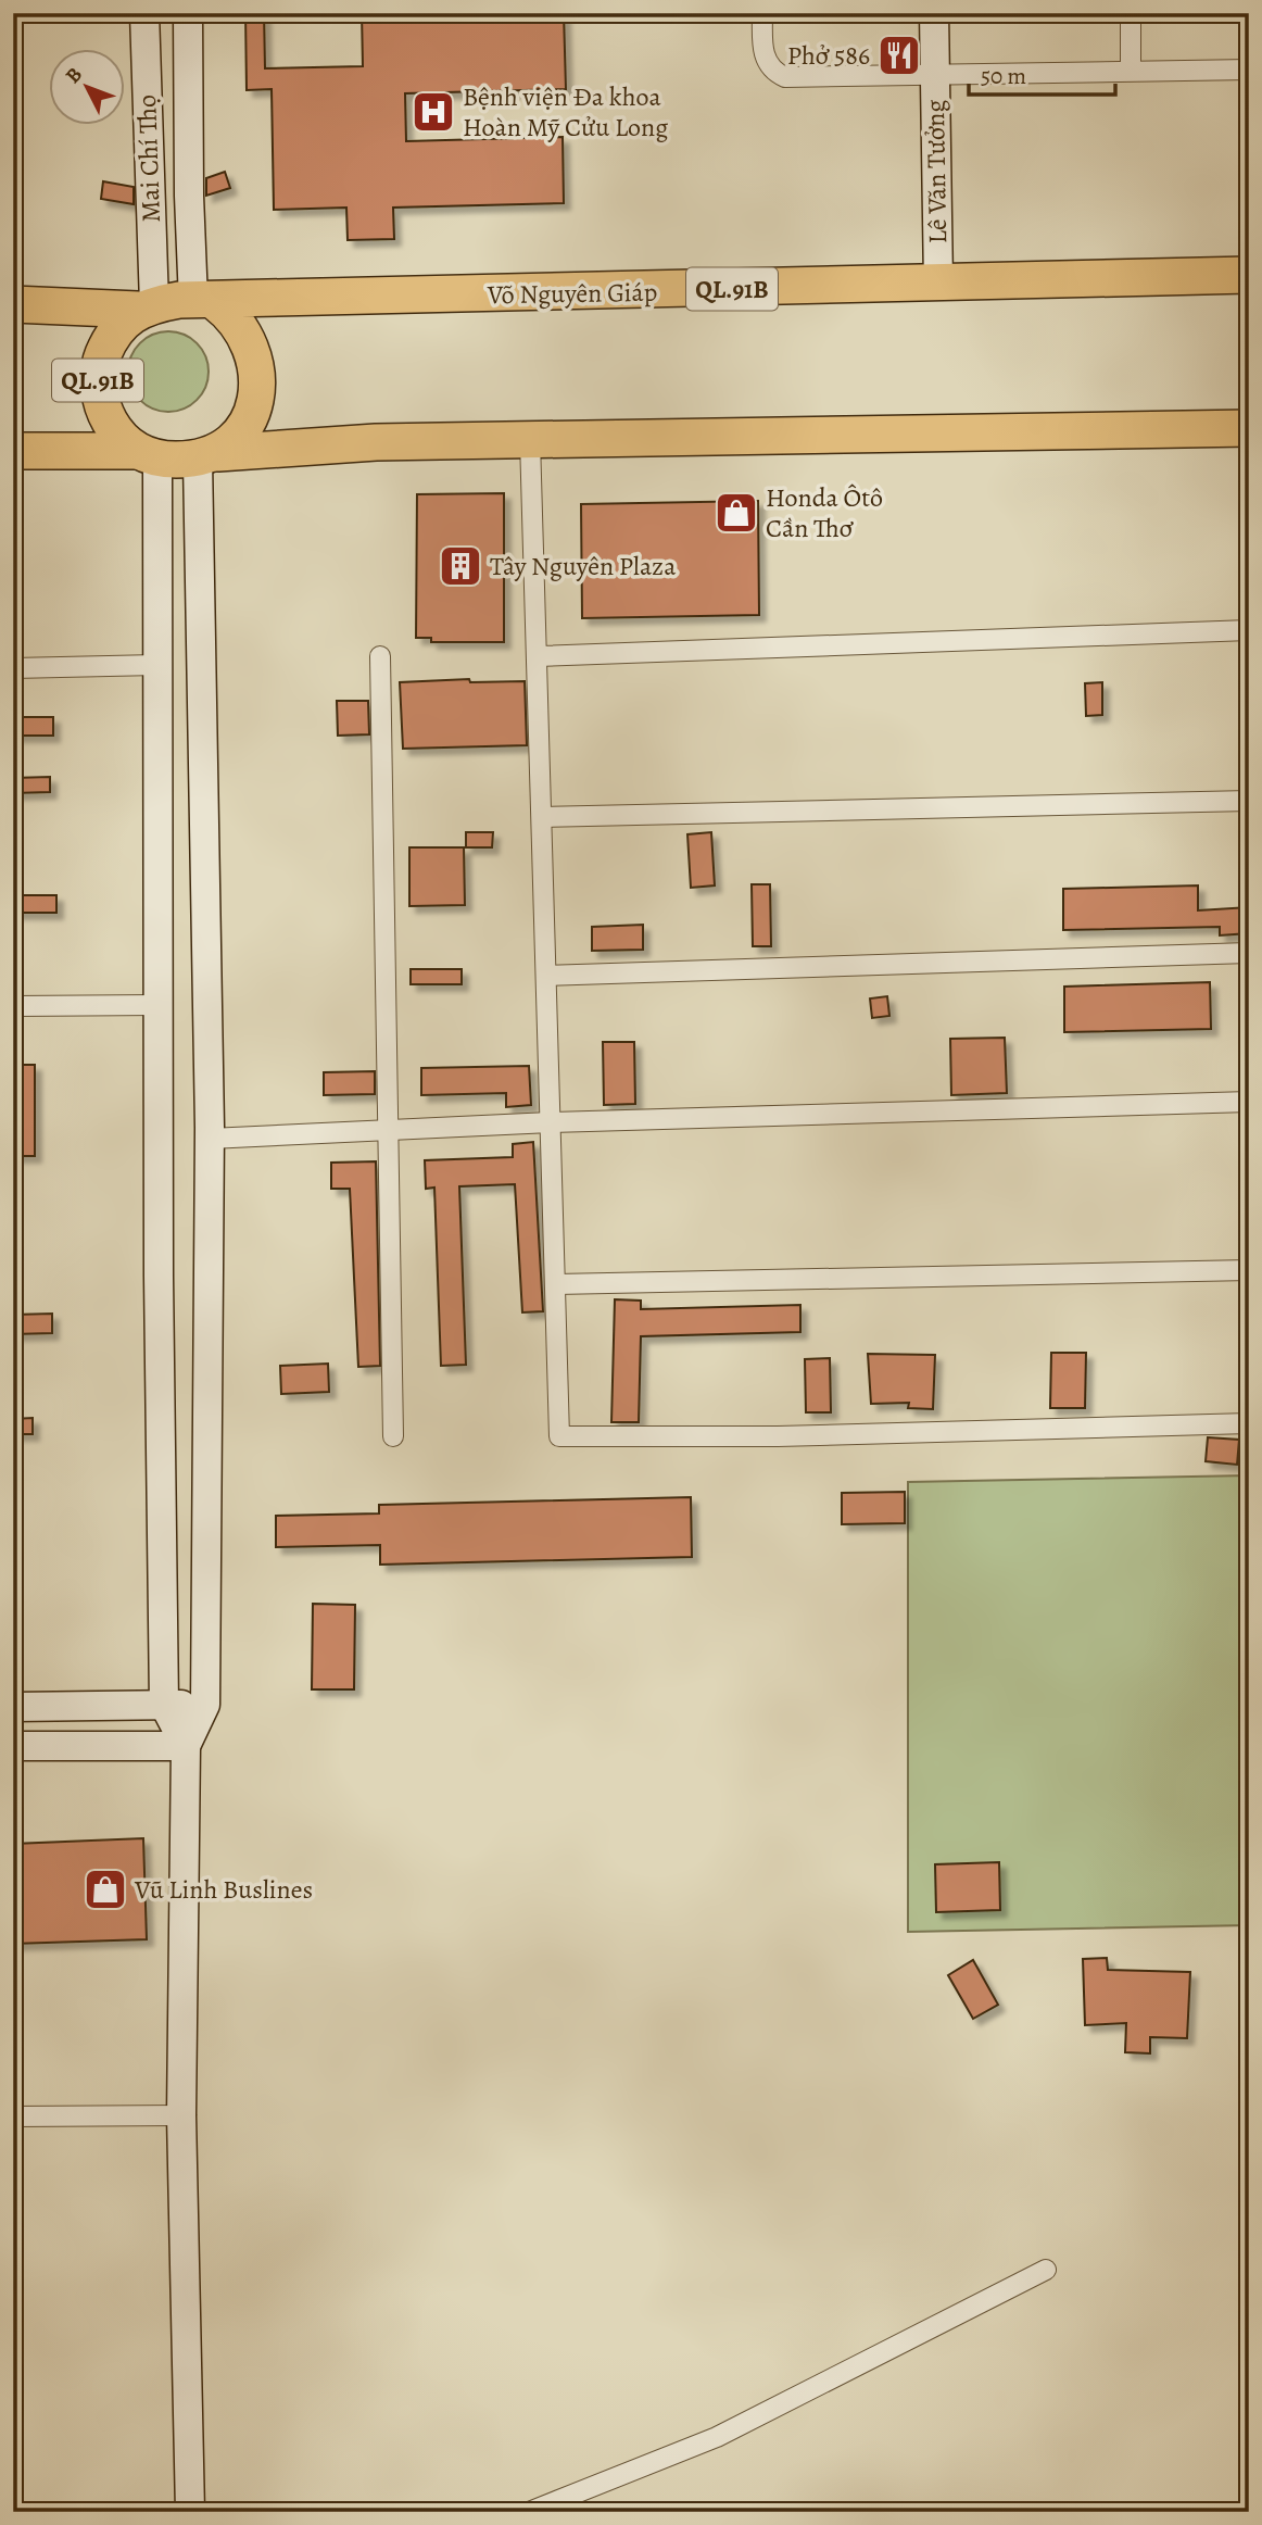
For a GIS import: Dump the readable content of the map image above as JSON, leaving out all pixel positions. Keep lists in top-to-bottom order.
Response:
{
  "streets": {
    "highway": ["QL.91B", "Võ Nguyên Giáp"],
    "street": ["Mai Chí Thọ", "Lê Văn Tưởng"]
  },
  "crossings": [
    ["Mai Chí Thọ", "QL.91B"],
    ["Mai Chí Thọ", "Võ Nguyên Giáp"],
    ["Lê Văn Tưởng", "Võ Nguyên Giáp"],
    ["QL.91B", "Võ Nguyên Giáp"]
  ],
  "places": {
    "restaurant": ["Phở 586"],
    "hospital": ["Bệnh viện Đa khoa Hoàn Mỹ Cửu Long"],
    "shop": ["Honda Ôtô Cần Thơ", "Vũ Linh Buslines"],
    "building": ["Tây Nguyên Plaza"]
  },
  "scale_bar": "50 m",
  "north": "top left"
}
